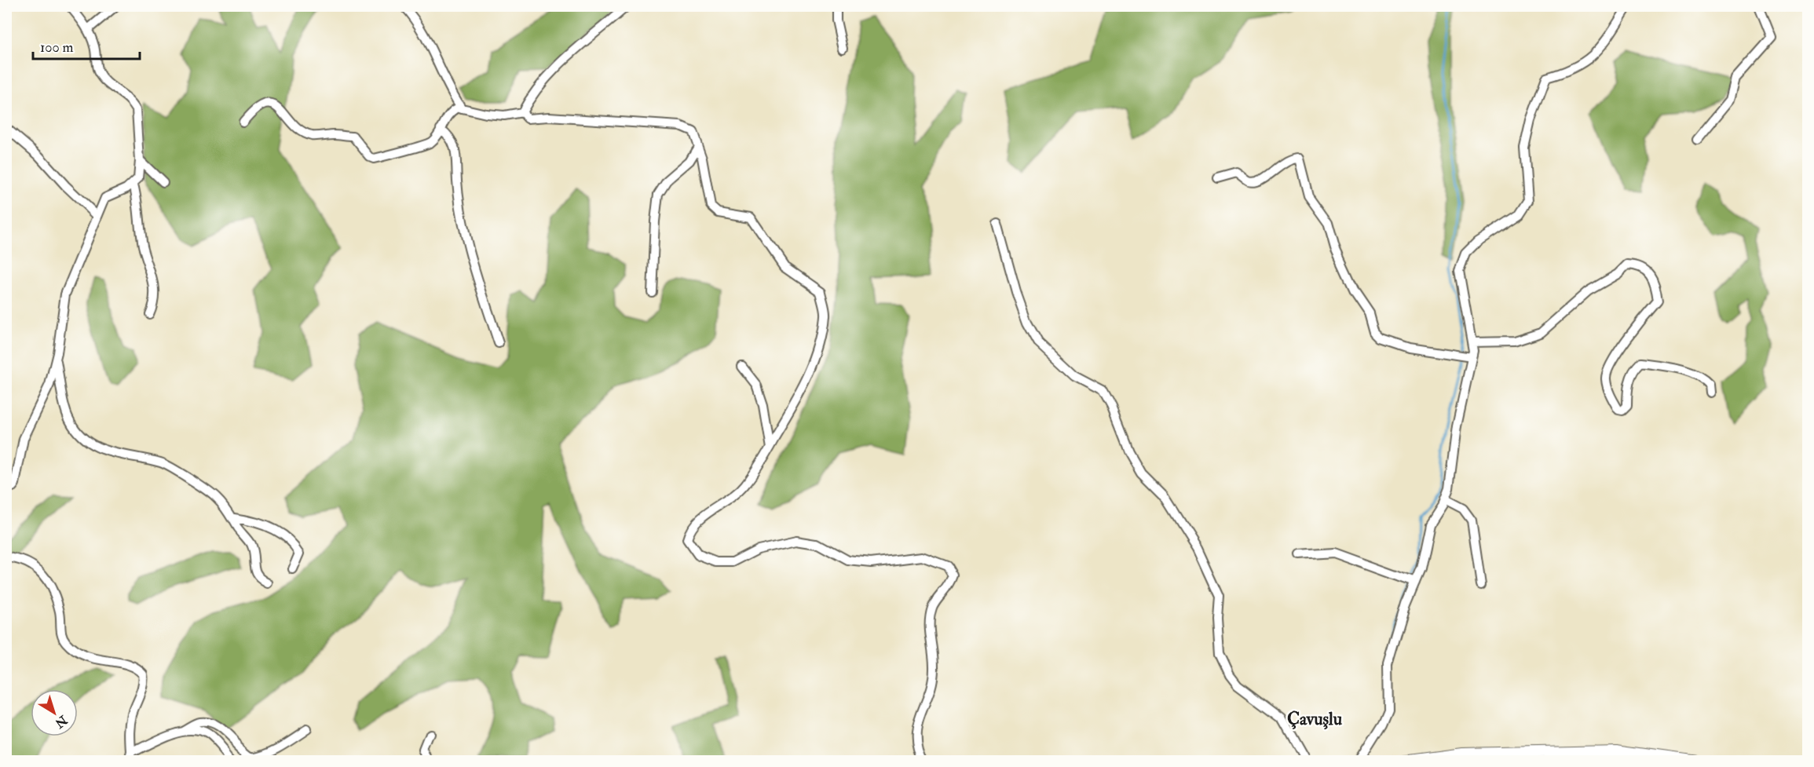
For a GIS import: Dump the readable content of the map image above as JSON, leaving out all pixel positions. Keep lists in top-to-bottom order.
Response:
{
  "districts": ["Çavuşlu"],
  "scale_bar": "100 m",
  "north": "bottom right"
}
